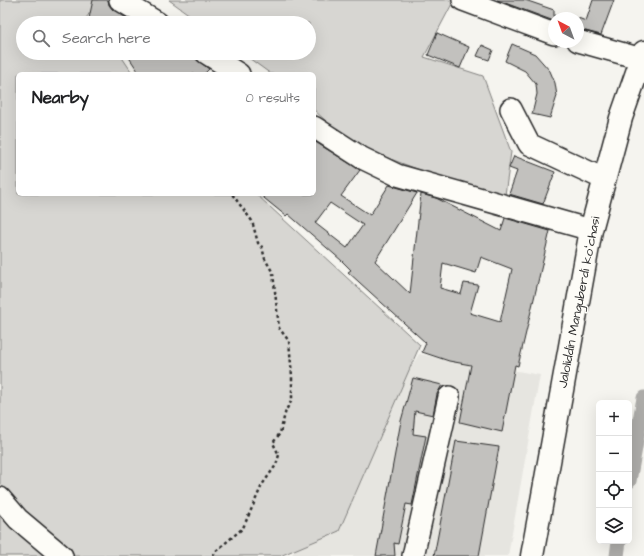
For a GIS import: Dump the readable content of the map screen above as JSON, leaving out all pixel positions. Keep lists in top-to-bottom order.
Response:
{
  "streets": {
    "main road": ["Jaloliddin Manguberdi koʻchasi"]
  },
  "north": "top left",
  "page": {
    "search": "Search here",
    "heading": ["Nearby", "0 results"],
    "map_buttons": ["+", "−"]
  }
}
